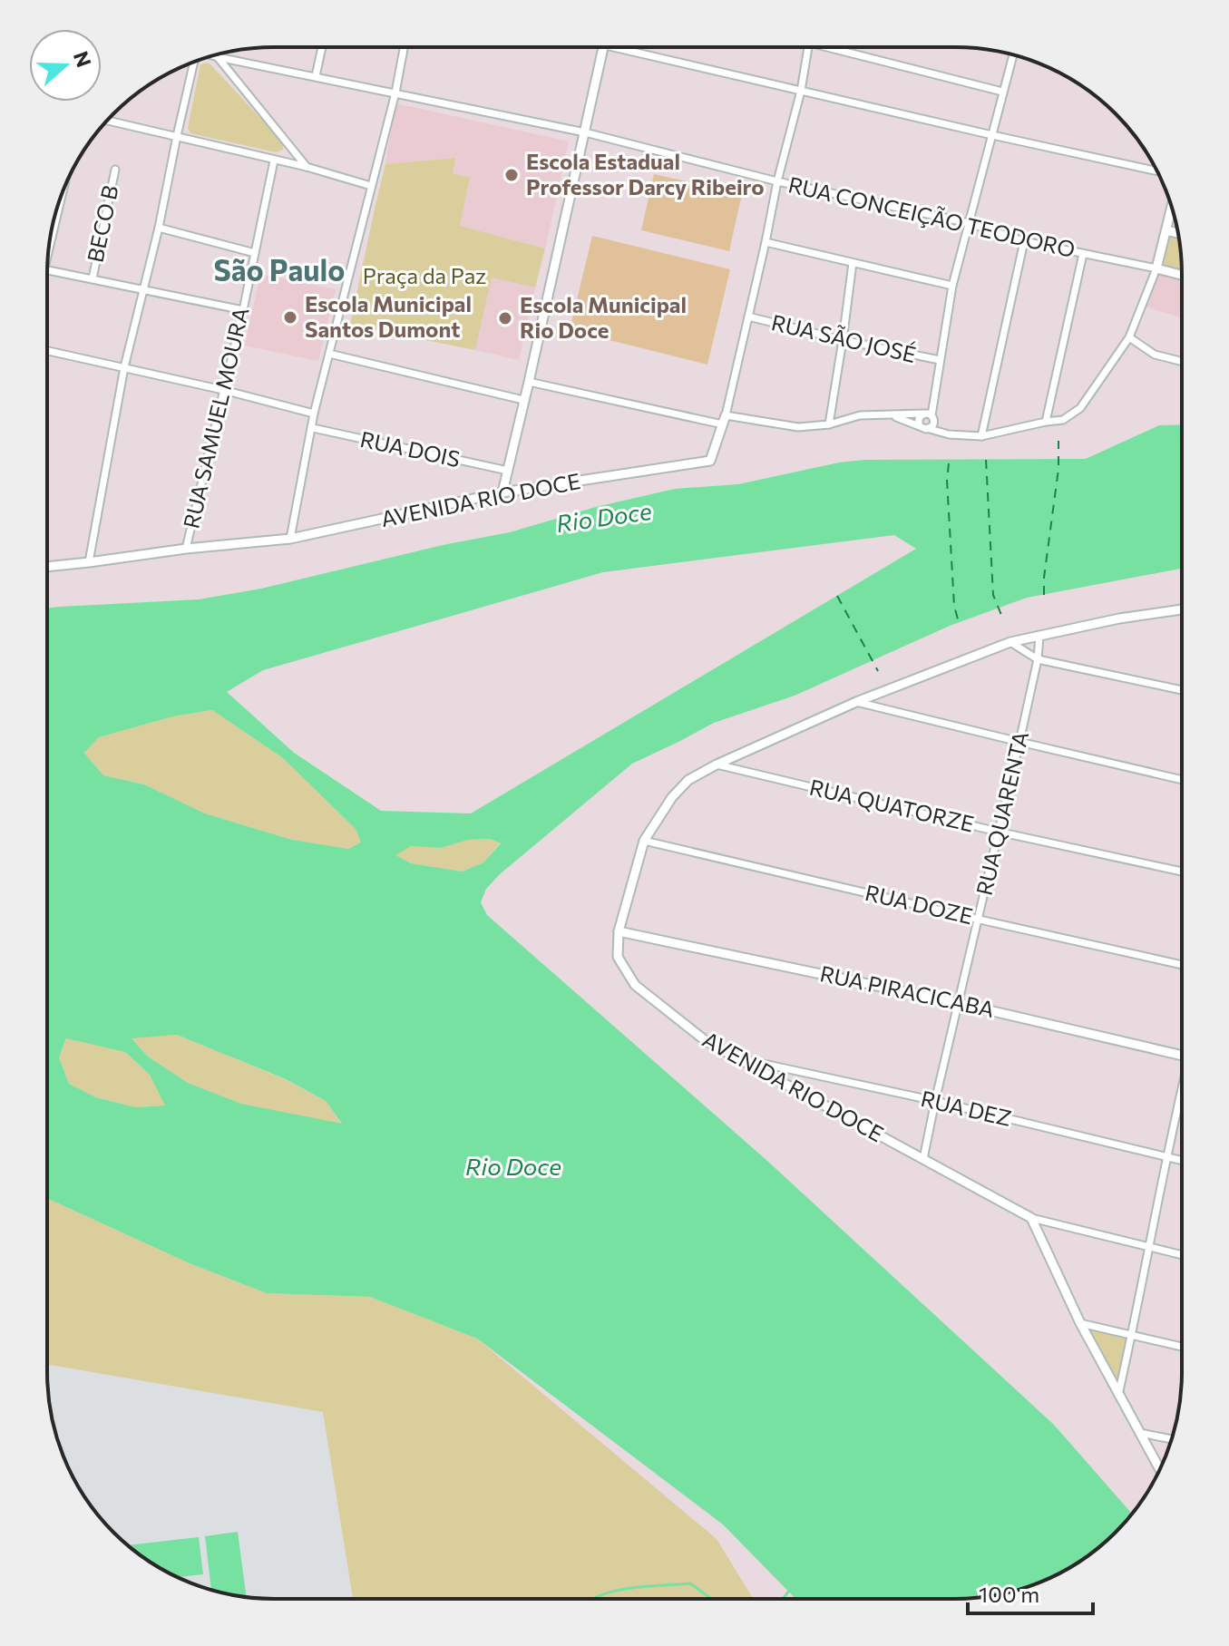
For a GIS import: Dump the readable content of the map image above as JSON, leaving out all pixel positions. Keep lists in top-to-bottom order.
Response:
{
  "streets": {
    "street": [
      "RUA CONCEIÇÃO TEODORO",
      "BECO B",
      "RUA SÃO JOSÉ",
      "RUA SAMUEL MOURA",
      "RUA DOIS",
      "AVENIDA RIO DOCE",
      "RUA QUATORZE",
      "RUA QUARENTA",
      "RUA DOZE",
      "RUA PIRACICABA",
      "RUA DEZ"
    ]
  },
  "crossings": [
    ["RUA SAMUEL MOURA", "AVENIDA RIO DOCE"],
    ["AVENIDA RIO DOCE", "RUA QUATORZE"],
    ["AVENIDA RIO DOCE", "RUA QUARENTA"],
    ["AVENIDA RIO DOCE", "RUA DOZE"],
    ["AVENIDA RIO DOCE", "RUA PIRACICABA"],
    ["AVENIDA RIO DOCE", "RUA DEZ"],
    ["RUA QUATORZE", "RUA QUARENTA"],
    ["RUA QUARENTA", "RUA DOZE"],
    ["RUA QUARENTA", "RUA PIRACICABA"],
    ["RUA QUARENTA", "RUA DEZ"]
  ],
  "districts": ["São Paulo"],
  "water": ["Rio Doce"],
  "parks": ["Praça da Paz"],
  "places": ["Escola Estadual Professor Darcy Ribeiro", "Escola Municipal Santos Dumont", "Escola Municipal Rio Doce"],
  "scale_bar": "100 m",
  "north": "right"
}
